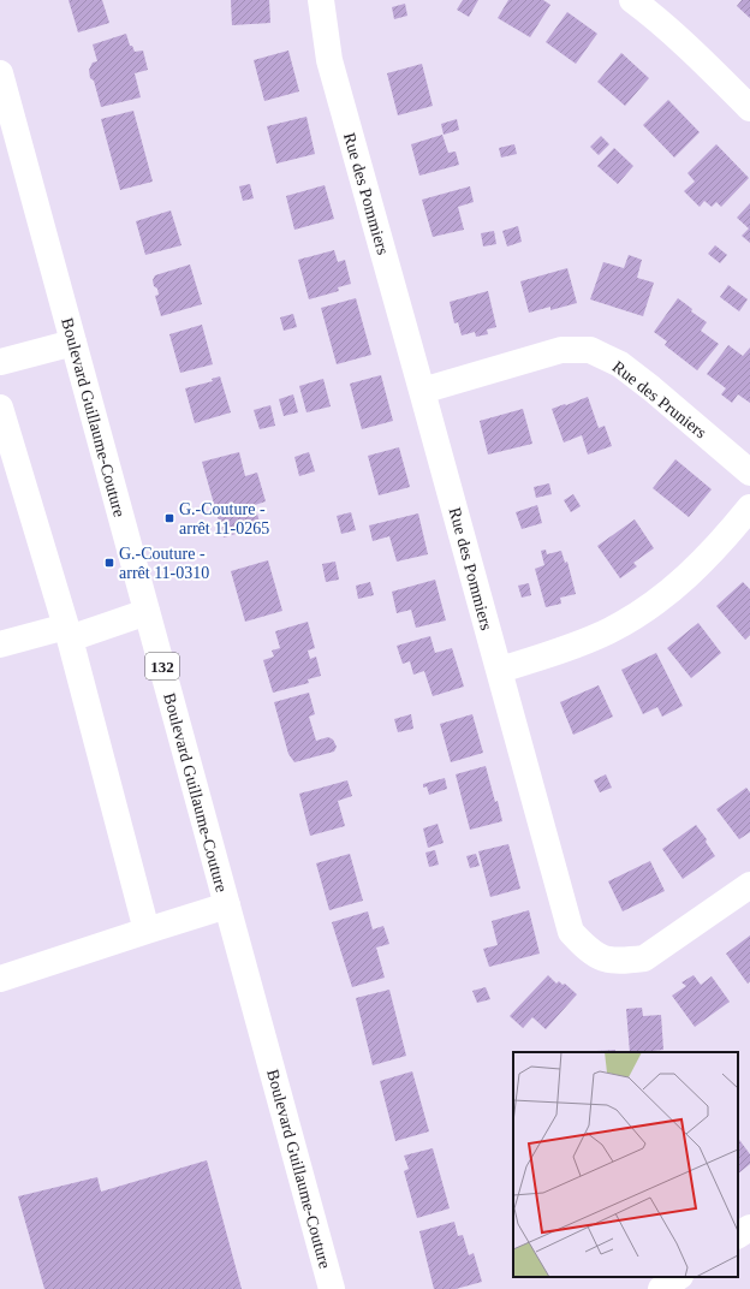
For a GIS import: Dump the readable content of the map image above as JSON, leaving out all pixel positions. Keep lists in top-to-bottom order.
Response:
{
  "streets": {
    "street": [
      "Rue des Pommiers",
      "Rue des Pruniers",
      "Boulevard Guillaume-Couture",
      "132"
    ]
  },
  "crossings": [
    ["Rue des Pommiers", "Rue des Pruniers"]
  ],
  "places": {
    "transit": ["G.-Couture - arrêt 11-0265", "G.-Couture - arrêt 11-0310"]
  }
}
